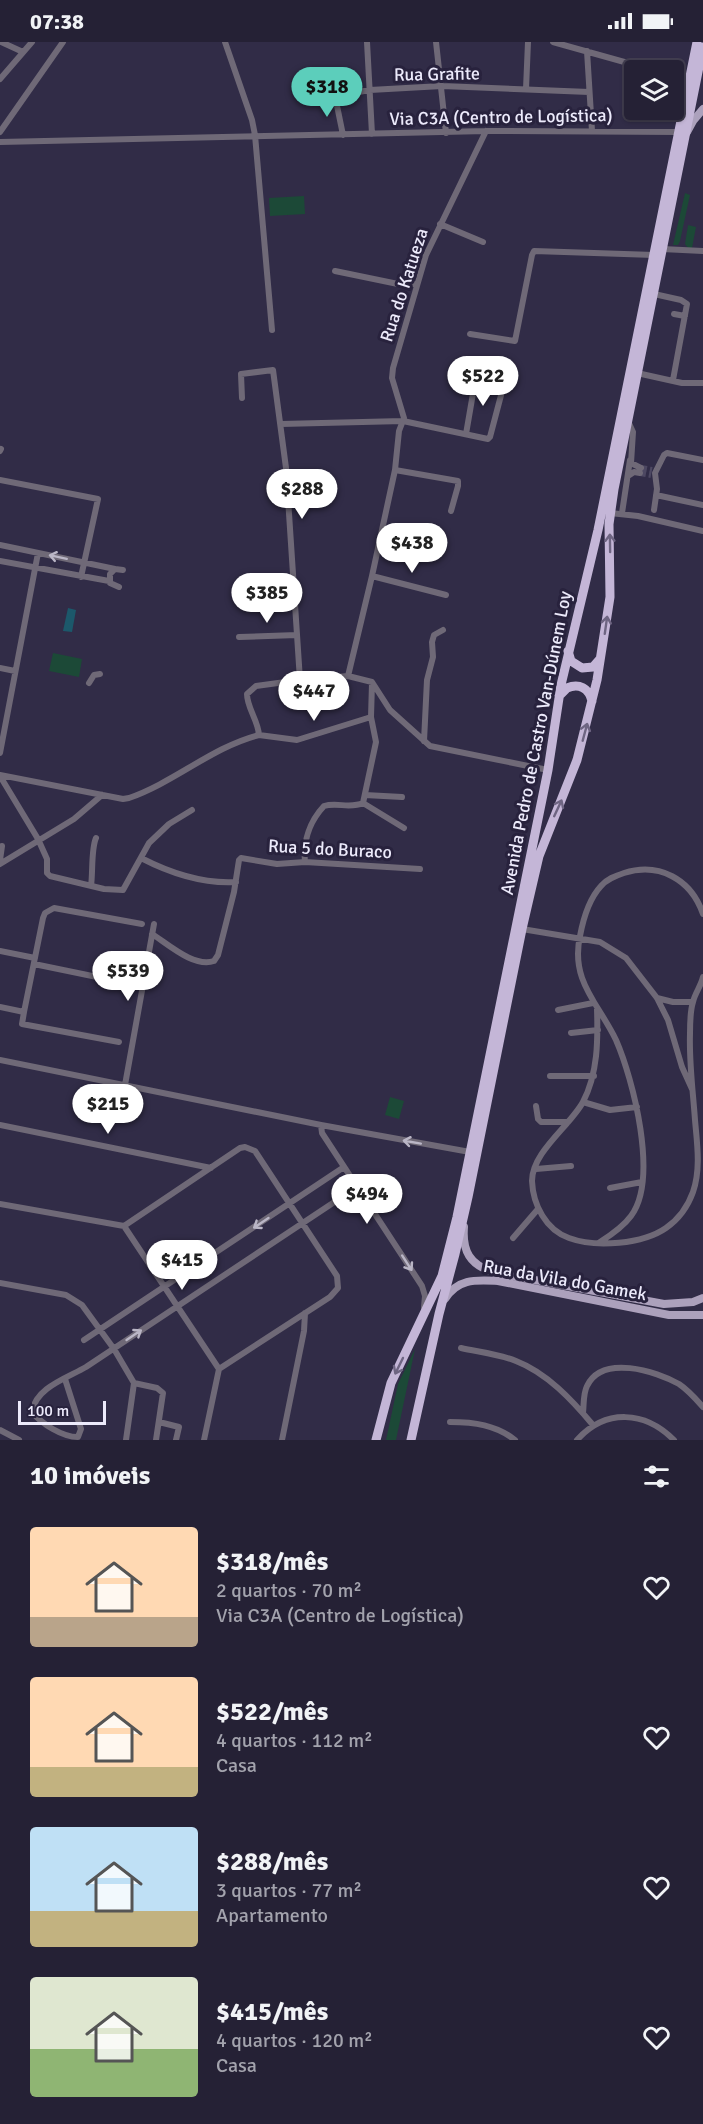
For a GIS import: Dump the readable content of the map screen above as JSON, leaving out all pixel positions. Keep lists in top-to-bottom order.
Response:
{
  "streets": {
    "highway": ["Avenida Pedro de Castro Van-Dúnem Loy"],
    "main road": ["Rua da Vila do Gamek"],
    "street": [
      "Rua Grafite",
      "Via C3A (Centro de Logística)",
      "Rua do Katueza",
      "Rua 5 do Buraco"
    ]
  },
  "crossings": [
    ["Via C3A (Centro de Logística)", "Rua do Katueza"],
    ["Via C3A (Centro de Logística)", "Avenida Pedro de Castro Van-Dúnem Loy"],
    ["Avenida Pedro de Castro Van-Dúnem Loy", "Rua da Vila do Gamek"]
  ],
  "scale_bar": "100 m",
  "page": {
    "status": "07:38",
    "price": [
      "$318",
      "$522",
      "$288",
      "$438",
      "$385",
      "$447",
      "$539",
      "$215",
      "$494",
      "$415"
    ],
    "scale": "100 m",
    "heading": "10 imóveis",
    "list": [
      {
        "name": "$318/mês",
        "note": "2 quartos · 70 m² · Via C3A (Centro de Logística)"
      },
      {
        "name": "$522/mês",
        "note": "4 quartos · 112 m² · Casa"
      },
      {
        "name": "$288/mês",
        "note": "3 quartos · 77 m² · Apartamento"
      },
      {
        "name": "$415/mês",
        "note": "4 quartos · 120 m² · Casa"
      }
    ]
  }
}
